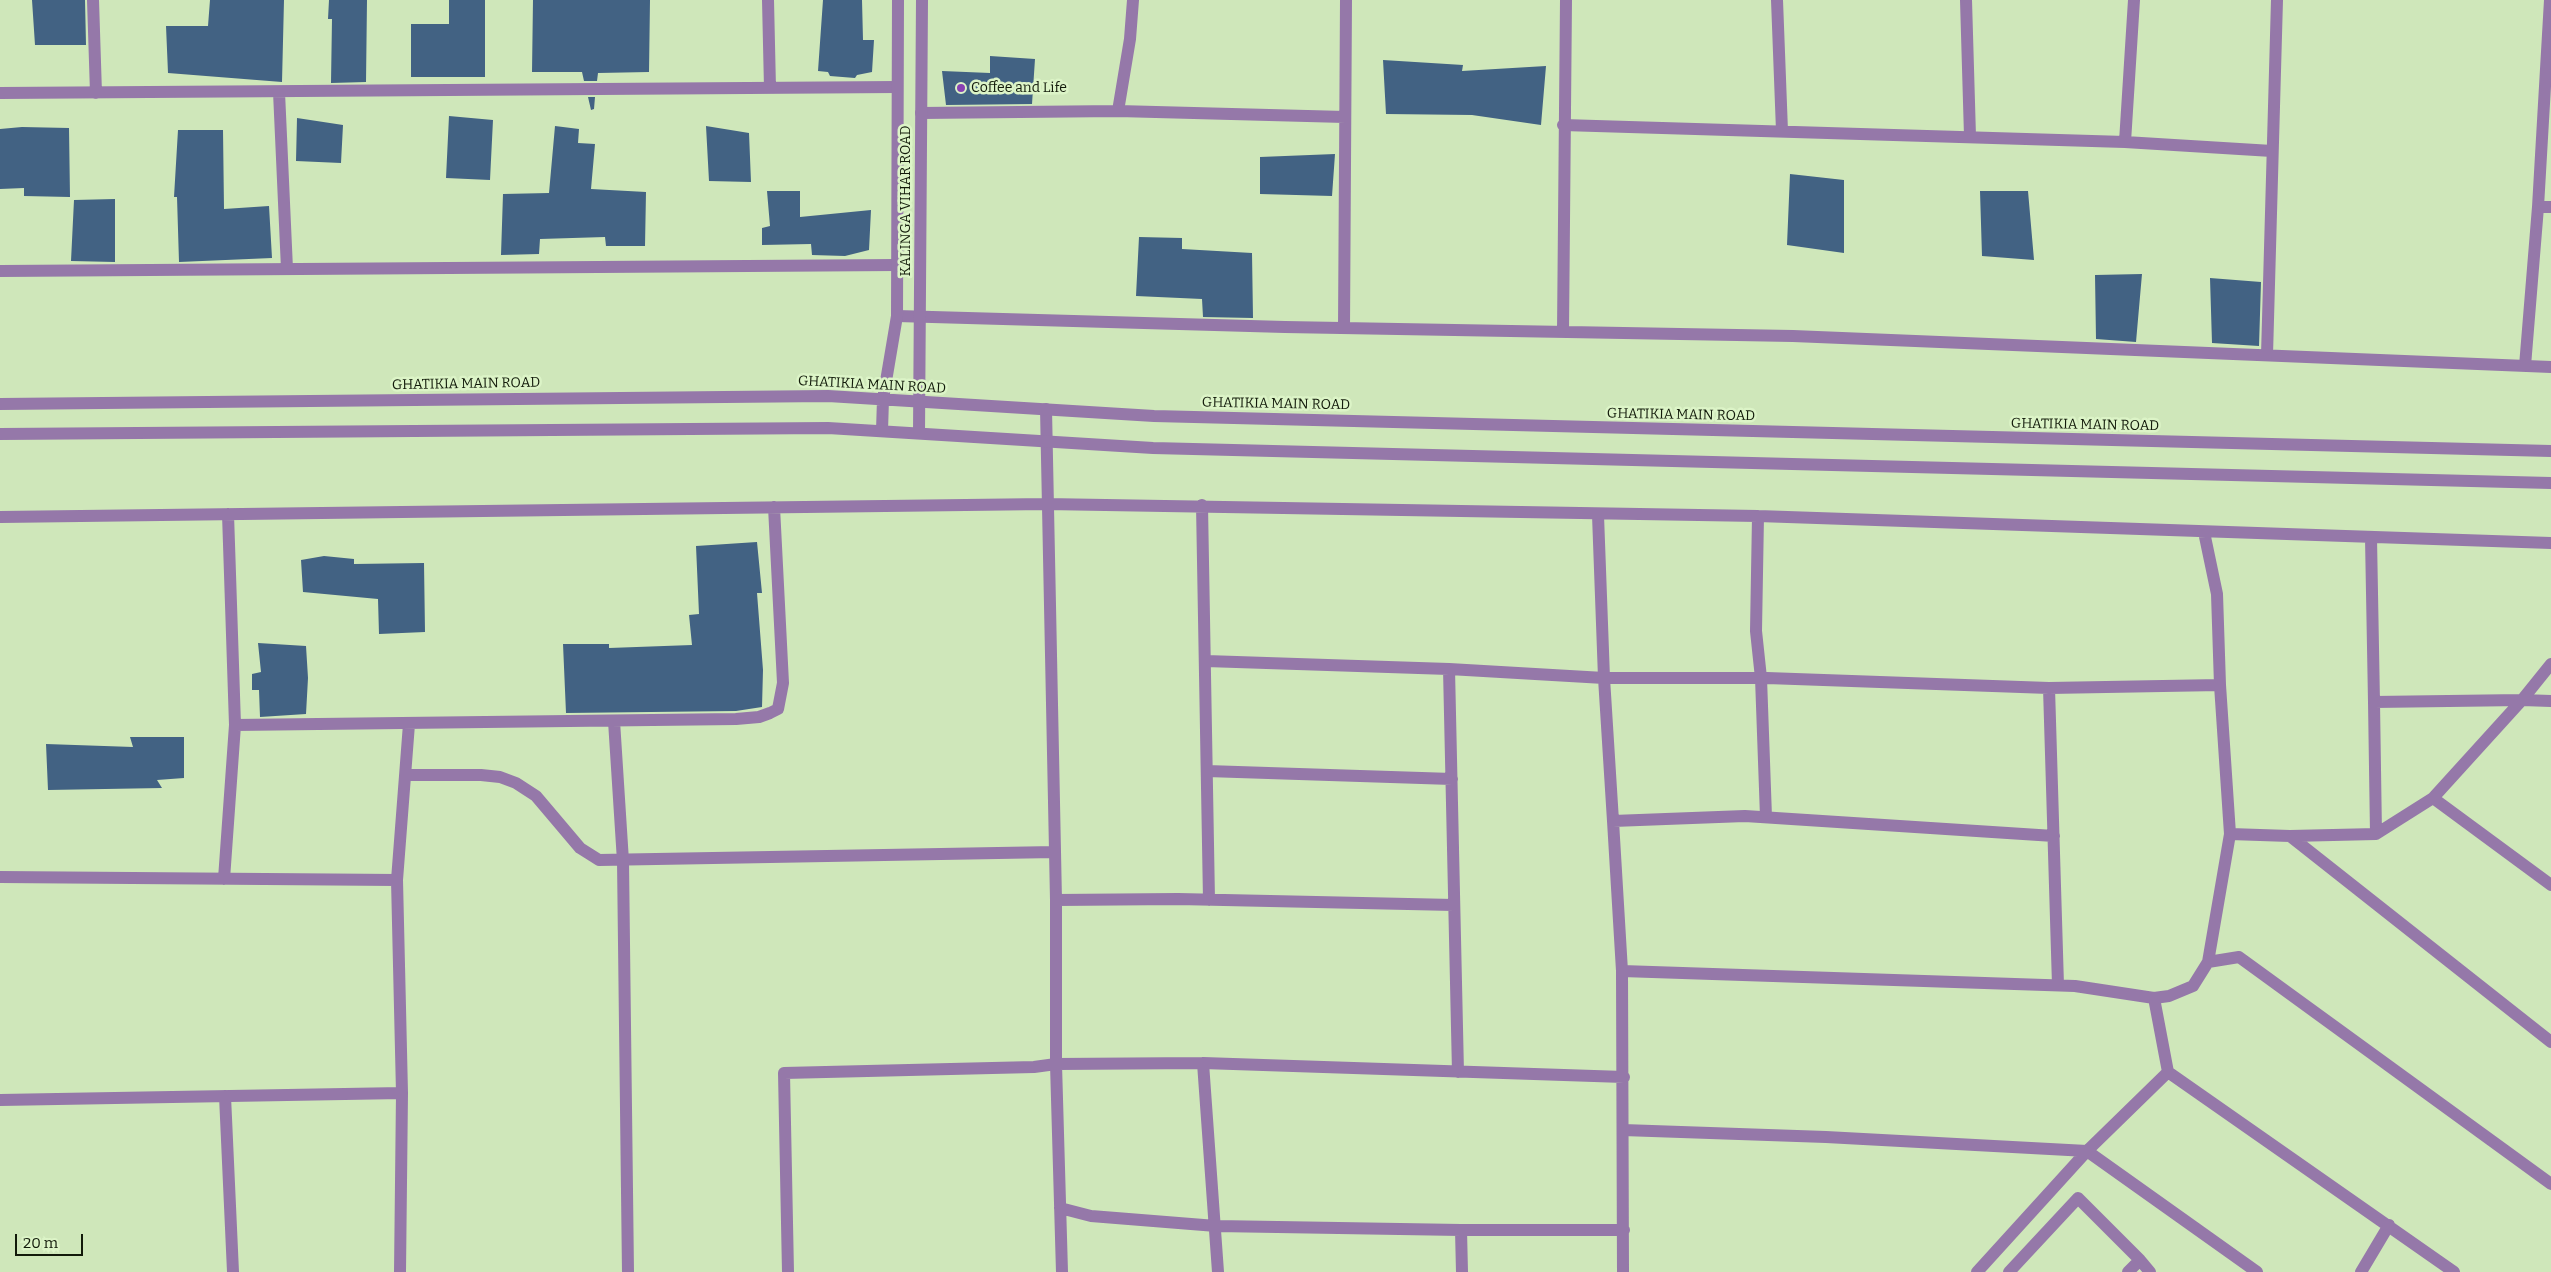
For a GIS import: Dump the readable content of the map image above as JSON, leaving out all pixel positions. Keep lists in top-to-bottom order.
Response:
{
  "streets": {
    "street": ["KALINGA VIHAR ROAD", "GHATIKIA MAIN ROAD"]
  },
  "crossings": [
    ["KALINGA VIHAR ROAD", "GHATIKIA MAIN ROAD"]
  ],
  "places": ["Coffee and Life"],
  "scale_bar": "20 m"
}
